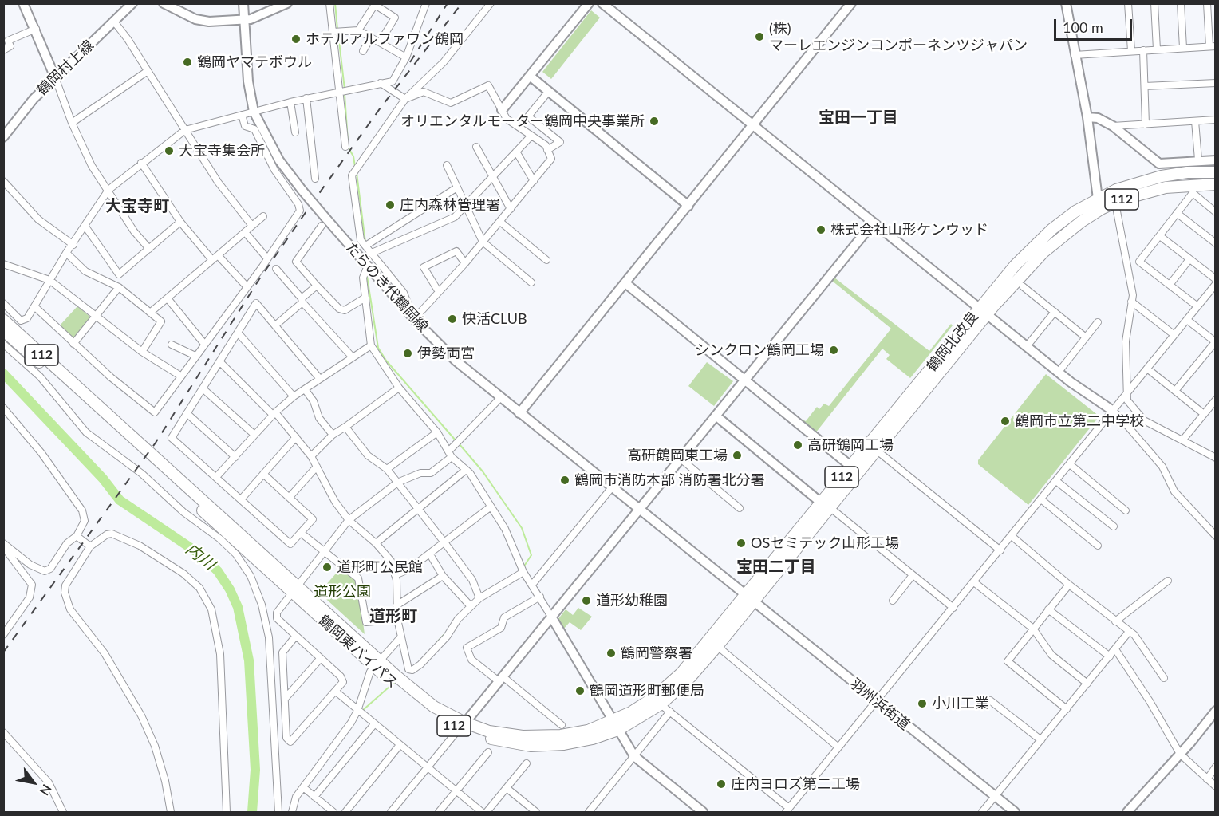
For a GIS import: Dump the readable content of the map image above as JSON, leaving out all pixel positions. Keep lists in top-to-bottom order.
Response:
{
  "streets": {
    "highway": ["112", "鶴岡北改良", "鶴岡東バイパス"],
    "street": ["鶴岡村上線", "たらのき代鶴岡線", "羽州浜街道"]
  },
  "crossings": [
    ["たらのき代鶴岡線", "鶴岡北改良"],
    ["たらのき代鶴岡線", "鶴岡東バイパス"],
    ["たらのき代鶴岡線", "羽州浜街道"],
    ["鶴岡北改良", "鶴岡東バイパス"],
    ["鶴岡北改良", "羽州浜街道"],
    ["鶴岡東バイパス", "羽州浜街道"]
  ],
  "districts": [
    "宝田一丁目",
    "大宝寺町",
    "宝田二丁目",
    "道形町"
  ],
  "water": ["内川"],
  "parks": ["道形公園"],
  "places": [
    "(株) マーレエンジンコンポーネンツジャパン",
    "ホテルアルファワン鶴岡",
    "鶴岡ヤマテボウル",
    "オリエンタルモーター鶴岡中央事業所",
    "大宝寺集会所",
    "庄内森林管理署",
    "株式会社山形ケンウッド",
    "快活CLUB",
    "シンクロン鶴岡工場",
    "伊勢両宮",
    "鶴岡市立第二中学校",
    "高研鶴岡工場",
    "高研鶴岡東工場",
    "鶴岡市消防本部 消防署北分署",
    "OSセミテック山形工場",
    "道形町公民館",
    "道形幼稚園",
    "鶴岡警察署",
    "鶴岡道形町郵便局",
    "小川工業",
    "庄内ヨロズ第二工場"
  ],
  "scale_bar": "100 m",
  "north": "bottom right"
}
